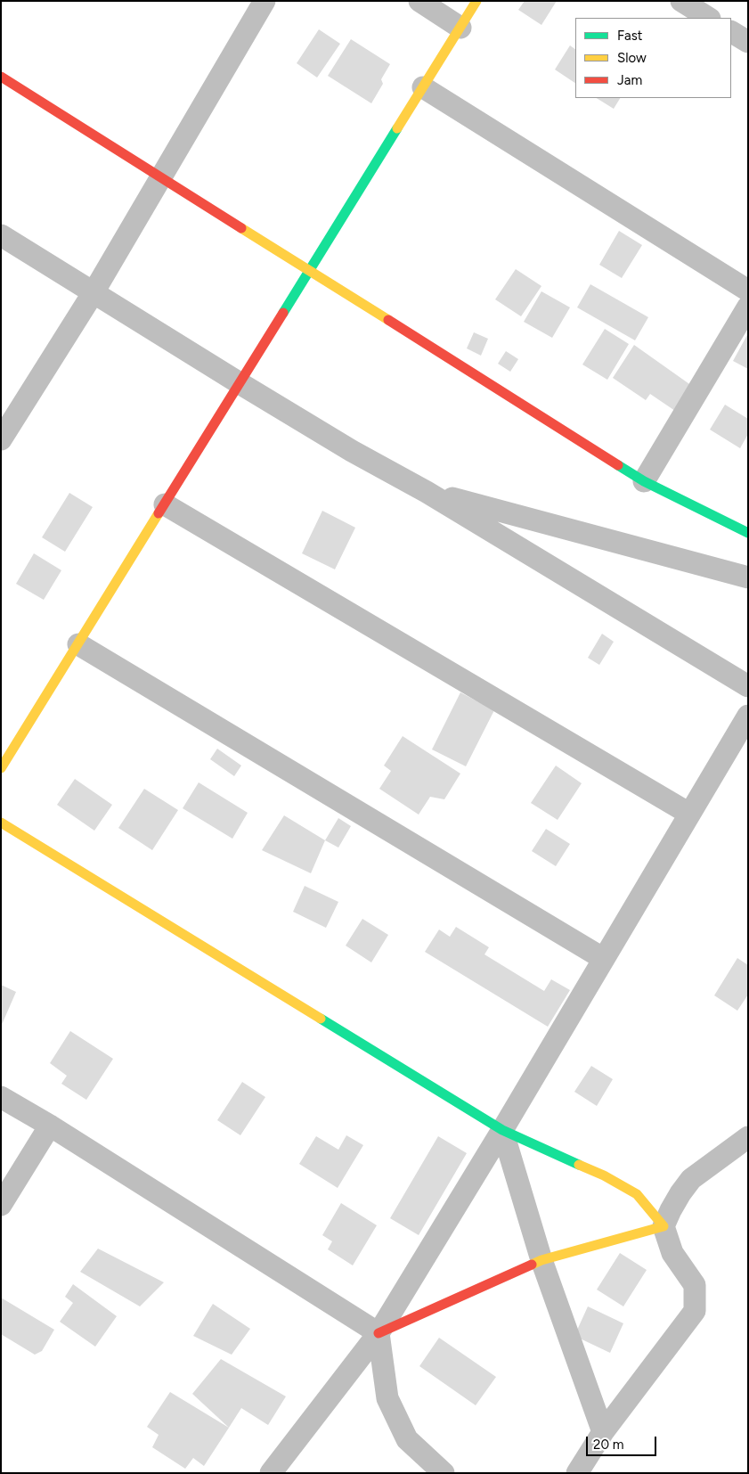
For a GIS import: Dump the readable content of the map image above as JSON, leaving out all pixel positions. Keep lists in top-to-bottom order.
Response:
{
  "legend": ["Fast", "Slow", "Jam"],
  "scale_bar": "20 m"
}
